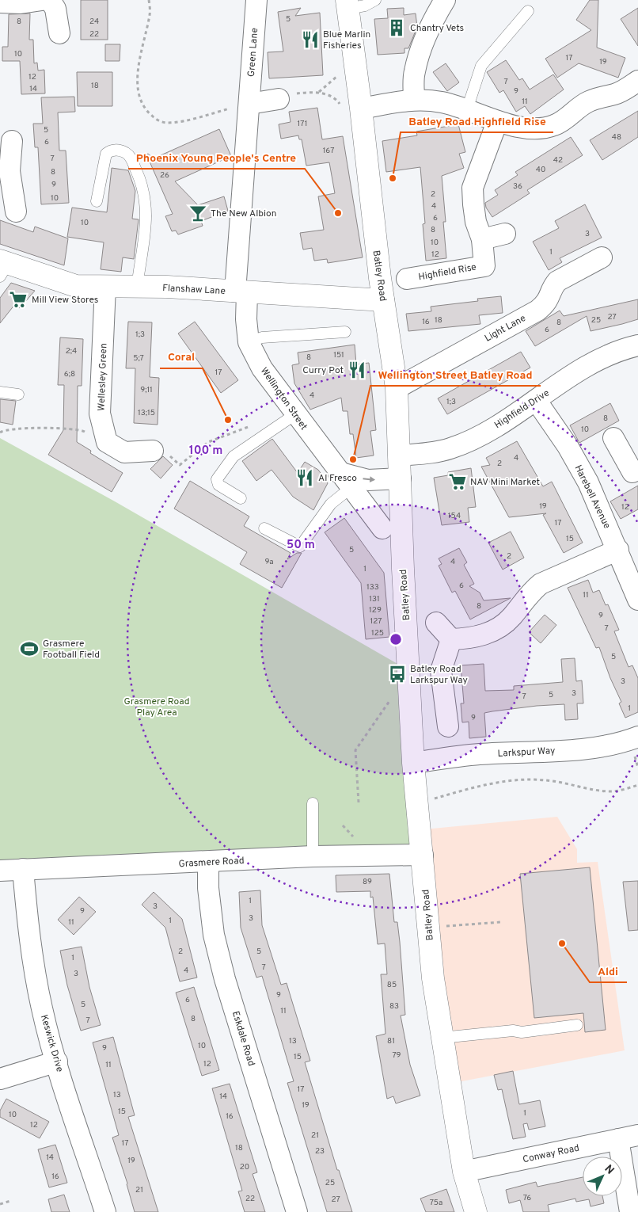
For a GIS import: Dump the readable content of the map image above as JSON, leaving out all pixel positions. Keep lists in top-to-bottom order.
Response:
{
  "streets": {
    "street": [
      "Green Lane",
      "Highfield Rise",
      "Batley Road",
      "Flanshaw Lane",
      "Light Lane",
      "Wellesley Green",
      "Wellington Street",
      "Highfield Drive",
      "Harebell Avenue",
      "Larkspur Way",
      "Grasmere Road",
      "Eskdale Road",
      "Keswick Drive",
      "Conway Road"
    ]
  },
  "crossings": [
    ["Green Lane", "Flanshaw Lane"],
    ["Green Lane", "Wellington Street"],
    ["Batley Road", "Flanshaw Lane"],
    ["Batley Road", "Light Lane"],
    ["Batley Road", "Highfield Drive"],
    ["Batley Road", "Larkspur Way"],
    ["Batley Road", "Grasmere Road"],
    ["Batley Road", "Conway Road"],
    ["Flanshaw Lane", "Wellesley Green"],
    ["Flanshaw Lane", "Wellington Street"],
    ["Highfield Drive", "Harebell Avenue"],
    ["Grasmere Road", "Eskdale Road"],
    ["Grasmere Road", "Keswick Drive"]
  ],
  "parks": ["Grasmere Road Play Area"],
  "places": {
    "building": ["Chantry Vets"],
    "restaurant": ["Blue Marlin Fisheries", "Curry Pot", "Al Fresco"],
    "other": [
      "Batley Road Highfield Rise",
      "Phoenix Young People's Centre",
      "Coral",
      "Wellington Street Batley Road",
      "Aldi"
    ],
    "bar": ["The New Albion"],
    "supermarket": ["Mill View Stores", "NAV Mini Market"],
    "sports": ["Grasmere Football Field"],
    "bus stop": ["Batley Road Larkspur Way"]
  },
  "house_numbers": [
    "5",
    "8",
    "24",
    "22",
    "10",
    "17",
    "19",
    "12",
    "7",
    "18",
    "14",
    "9",
    "11",
    "171",
    "5",
    "48",
    "6",
    "167",
    "7",
    "42",
    "40",
    "8",
    "26",
    "9",
    "36",
    "2",
    "10",
    "4",
    "6",
    "10",
    "8",
    "3",
    "10",
    "1",
    "12",
    "27",
    "18",
    "25",
    "16",
    "8",
    "6",
    "1;3",
    "2;4",
    "151",
    "8",
    "5;7",
    "17",
    "6;8",
    "9;11",
    "4",
    "1;3",
    "13;15",
    "8",
    "10",
    "4",
    "2",
    "19",
    "12",
    "154",
    "17",
    "15",
    "5",
    "2",
    "9a",
    "4",
    "1",
    "6",
    "133",
    "11",
    "131",
    "8",
    "129",
    "9",
    "127",
    "7",
    "125",
    "5",
    "3",
    "3",
    "5",
    "7",
    "1",
    "9",
    "89",
    "1",
    "3",
    "9",
    "3",
    "1",
    "11",
    "2",
    "5",
    "1",
    "7",
    "4",
    "3",
    "85",
    "9",
    "6",
    "5",
    "83",
    "11",
    "8",
    "7",
    "13",
    "81",
    "10",
    "9",
    "79",
    "15",
    "12",
    "11",
    "17",
    "13",
    "14",
    "19",
    "15",
    "1",
    "10",
    "16",
    "12",
    "21",
    "17",
    "18",
    "23",
    "14",
    "19",
    "20",
    "16",
    "25",
    "21",
    "76",
    "22",
    "27",
    "75a"
  ],
  "north": "top right",
  "rings": ["100 m", "50 m"]
}
